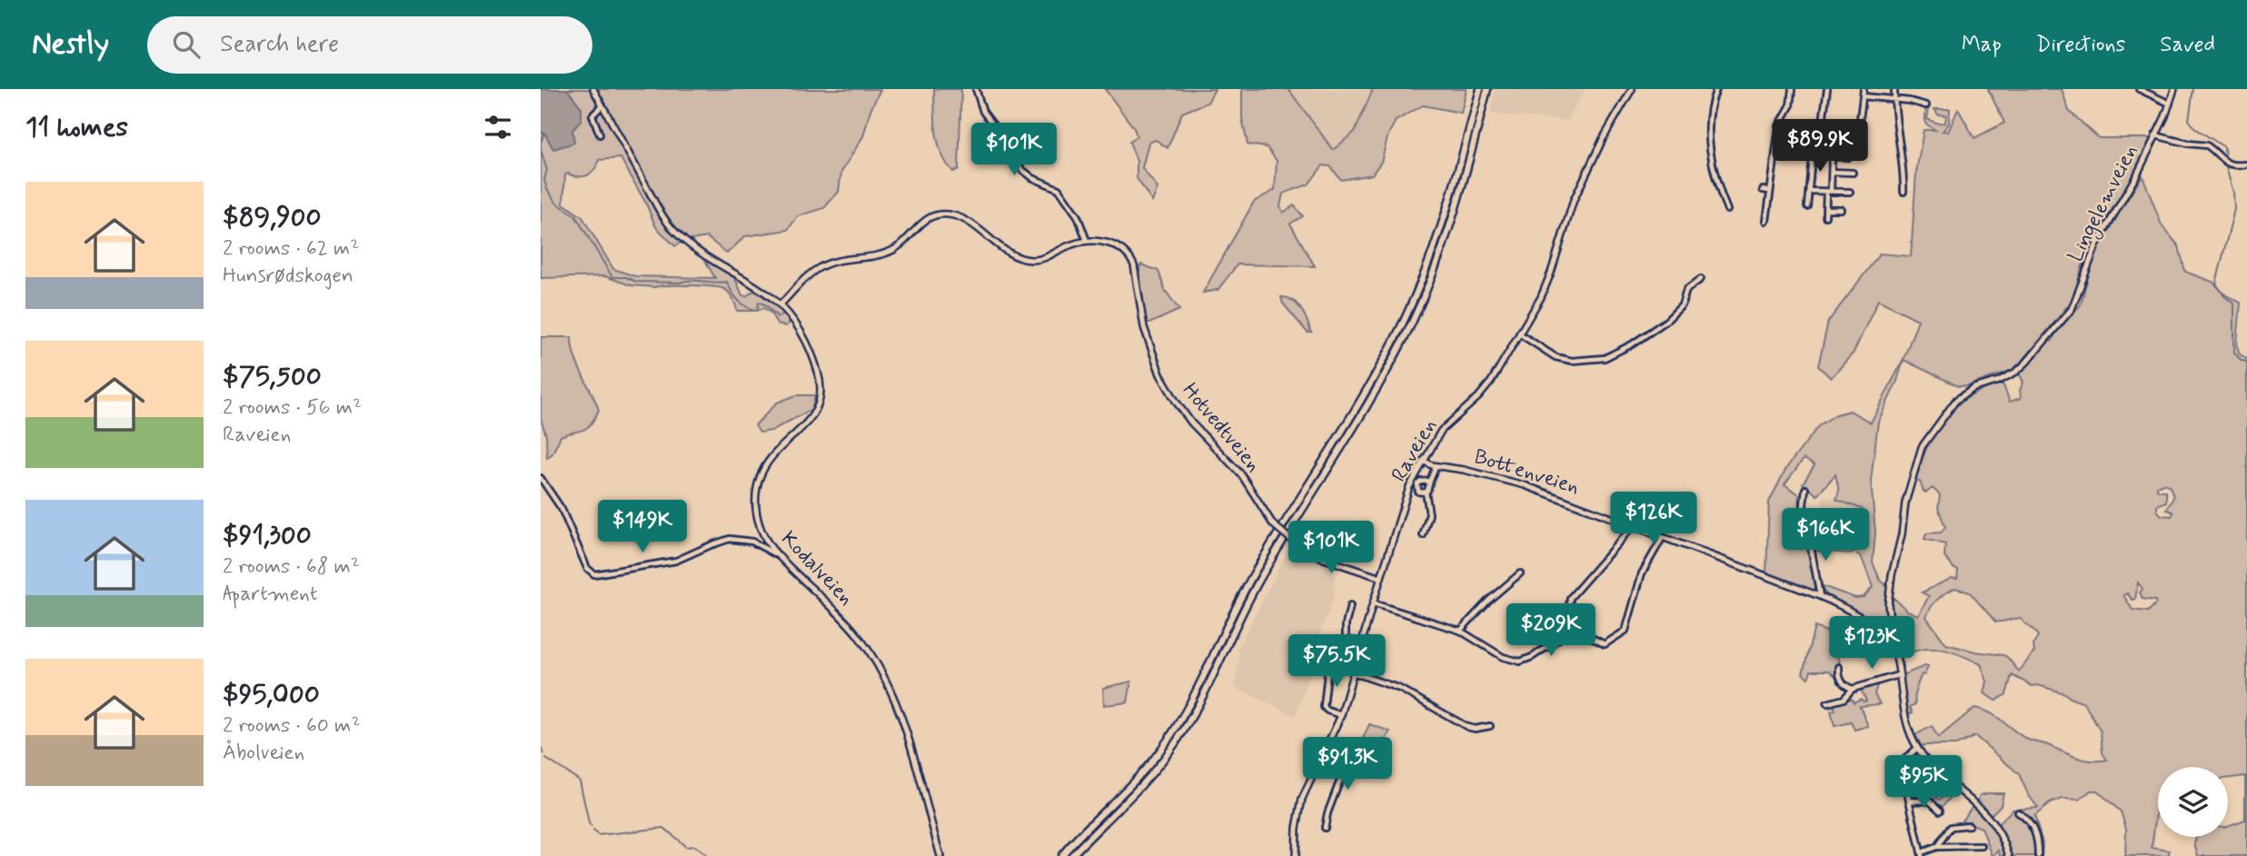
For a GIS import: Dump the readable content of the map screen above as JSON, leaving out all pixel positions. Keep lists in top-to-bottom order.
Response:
{
  "streets": {
    "main road": [
      "Lingelemveien",
      "Hotvedtveien",
      "Raveien",
      "Bottenveien",
      "Kodalveien"
    ]
  },
  "crossings": [
    ["Lingelemveien", "Bottenveien"],
    ["Hotvedtveien", "Raveien"],
    ["Raveien", "Bottenveien"]
  ],
  "page": {
    "header": "Nestly",
    "search": "Search here",
    "nav": ["Map", "Directions", "Saved"],
    "heading": "11 homes",
    "price": [
      "$89.9K",
      "$101K",
      "$126K",
      "$149K",
      "$166K",
      "$101K",
      "$209K",
      "$123K",
      "$75.5K",
      "$91.3K",
      "$95K"
    ],
    "list": [
      {
        "name": "$89,900",
        "note": "2 rooms · 62 m² · Hunsrødskogen"
      },
      {
        "name": "$75,500",
        "note": "2 rooms · 56 m² · Raveien"
      },
      {
        "name": "$91,300",
        "note": "2 rooms · 68 m² · Apartment"
      },
      {
        "name": "$95,000",
        "note": "2 rooms · 60 m² · Åbolveien"
      }
    ]
  }
}
